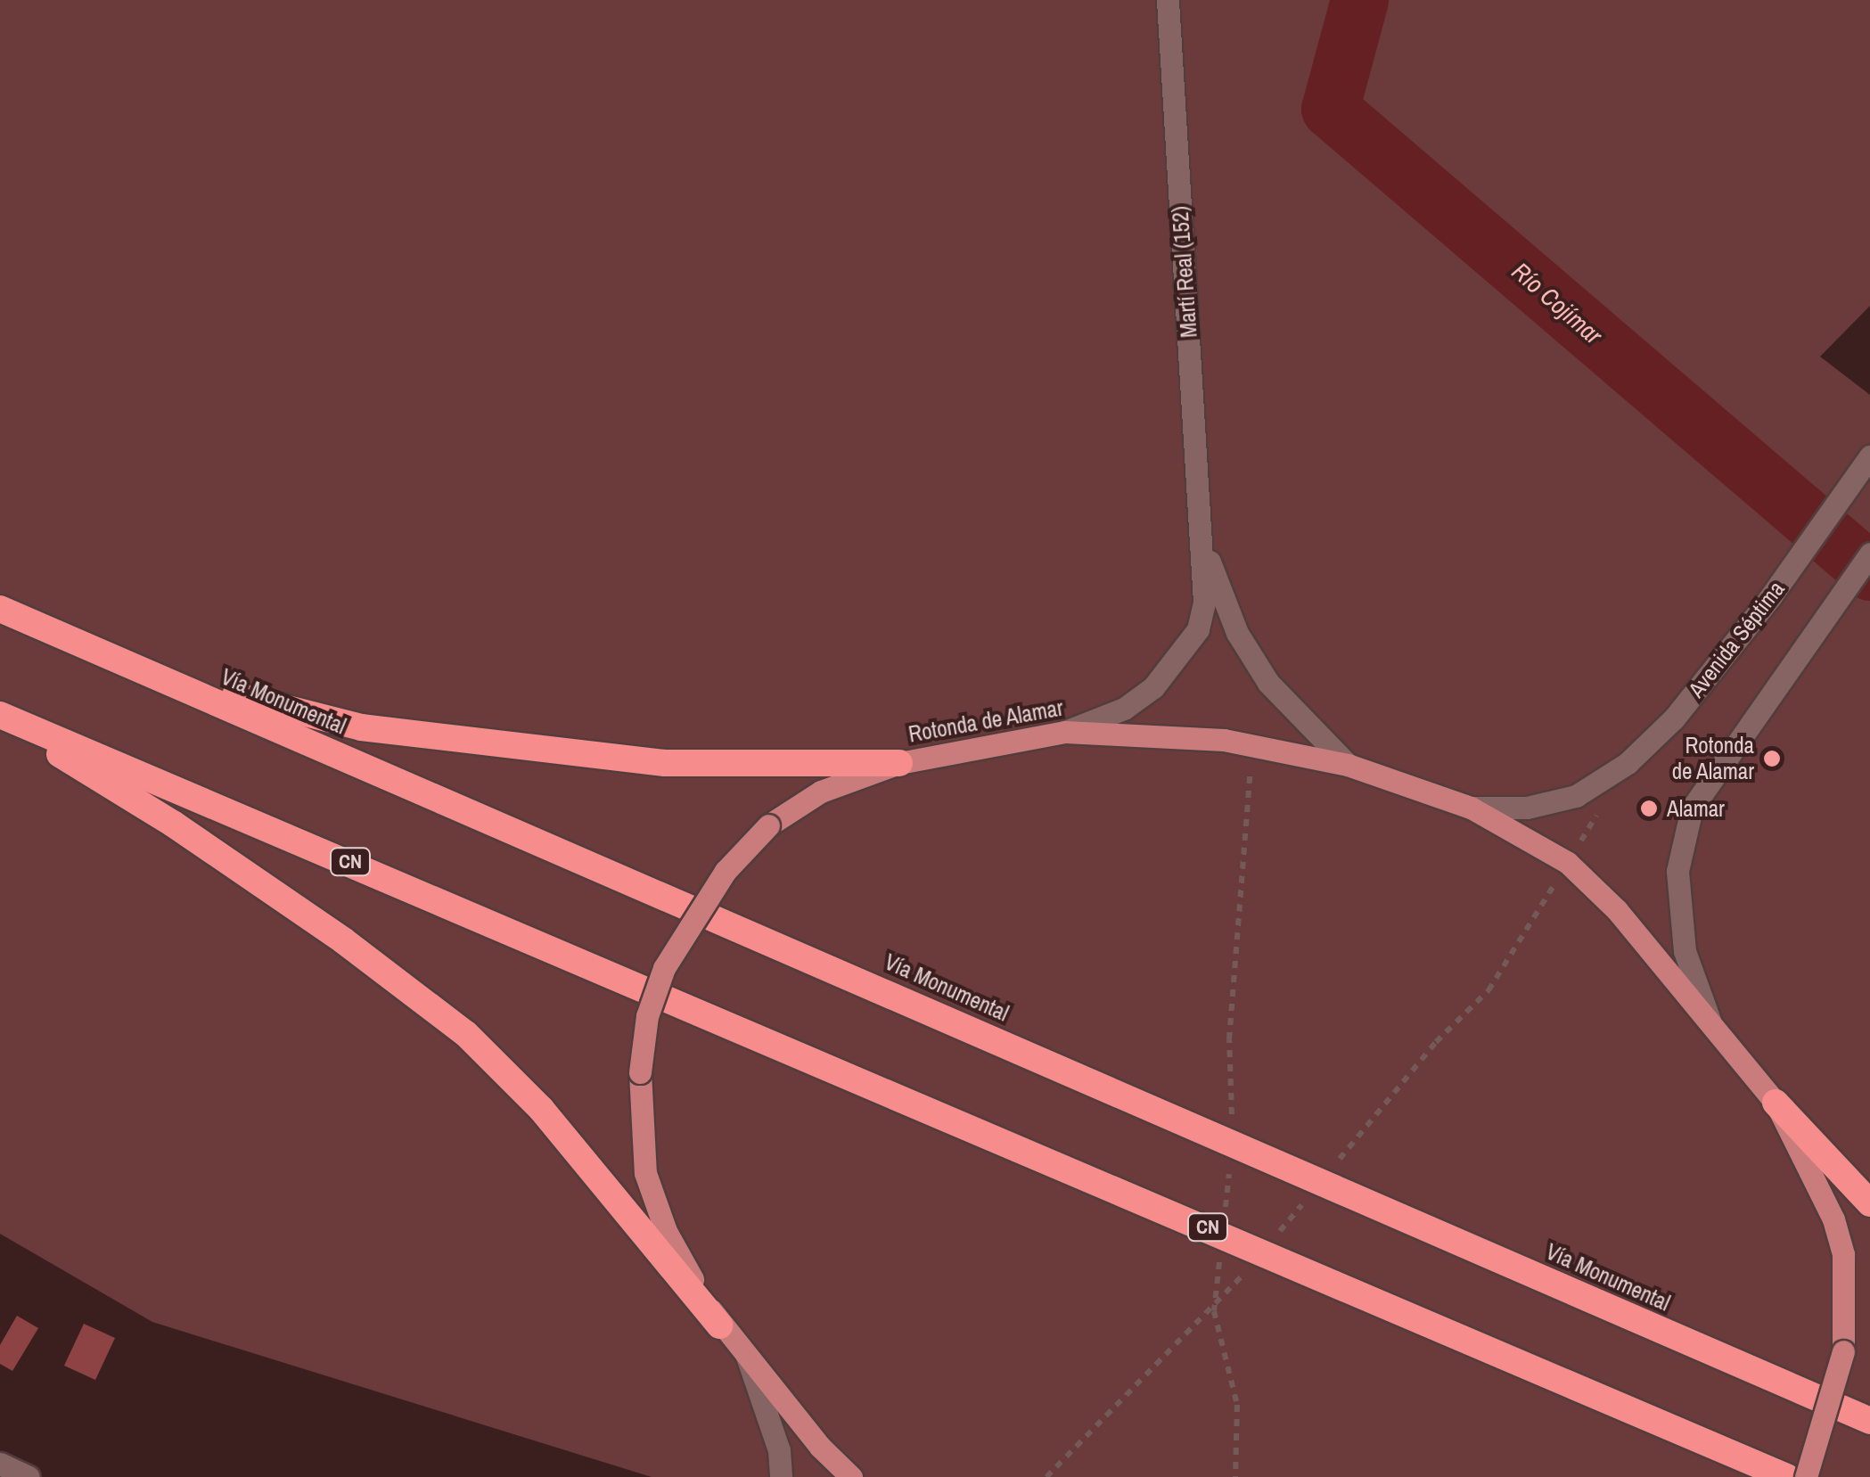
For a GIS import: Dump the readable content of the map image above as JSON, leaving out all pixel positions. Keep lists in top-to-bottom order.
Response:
{
  "streets": {
    "highway": ["Vía Monumental", "CN"],
    "main road": ["Martí Real (152)", "Avenida Séptima", "Rotonda de Alamar"]
  },
  "crossings": [
    ["Martí Real (152)", "Rotonda de Alamar"],
    ["Avenida Séptima", "Rotonda de Alamar"]
  ],
  "water": ["Río Cojímar"],
  "places": ["Rotonda de Alamar", "Alamar"]
}
